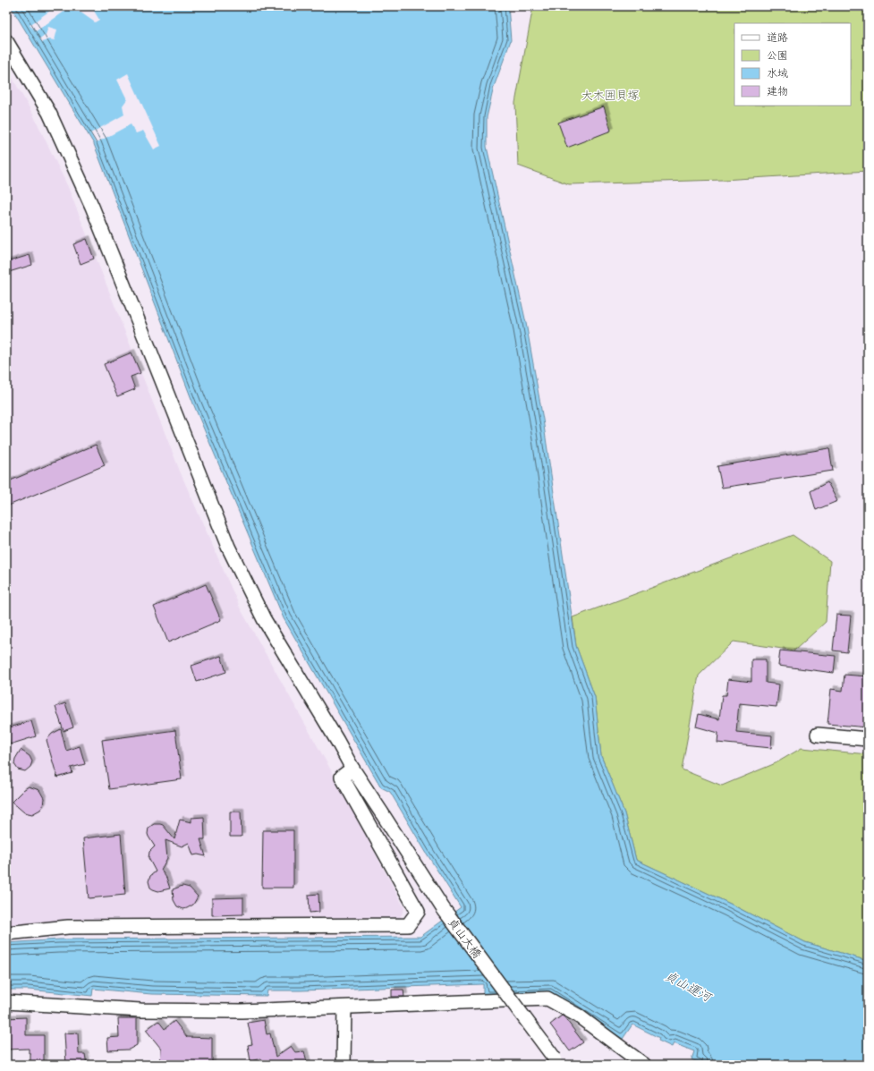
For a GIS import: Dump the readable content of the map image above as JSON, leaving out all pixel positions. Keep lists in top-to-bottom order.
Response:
{
  "streets": {
    "street": ["貞山大橋"]
  },
  "water": ["貞山運河"],
  "parks": ["大木囲貝塚"],
  "legend": [
    "道路",
    "公園",
    "水域",
    "建物"
  ]
}
